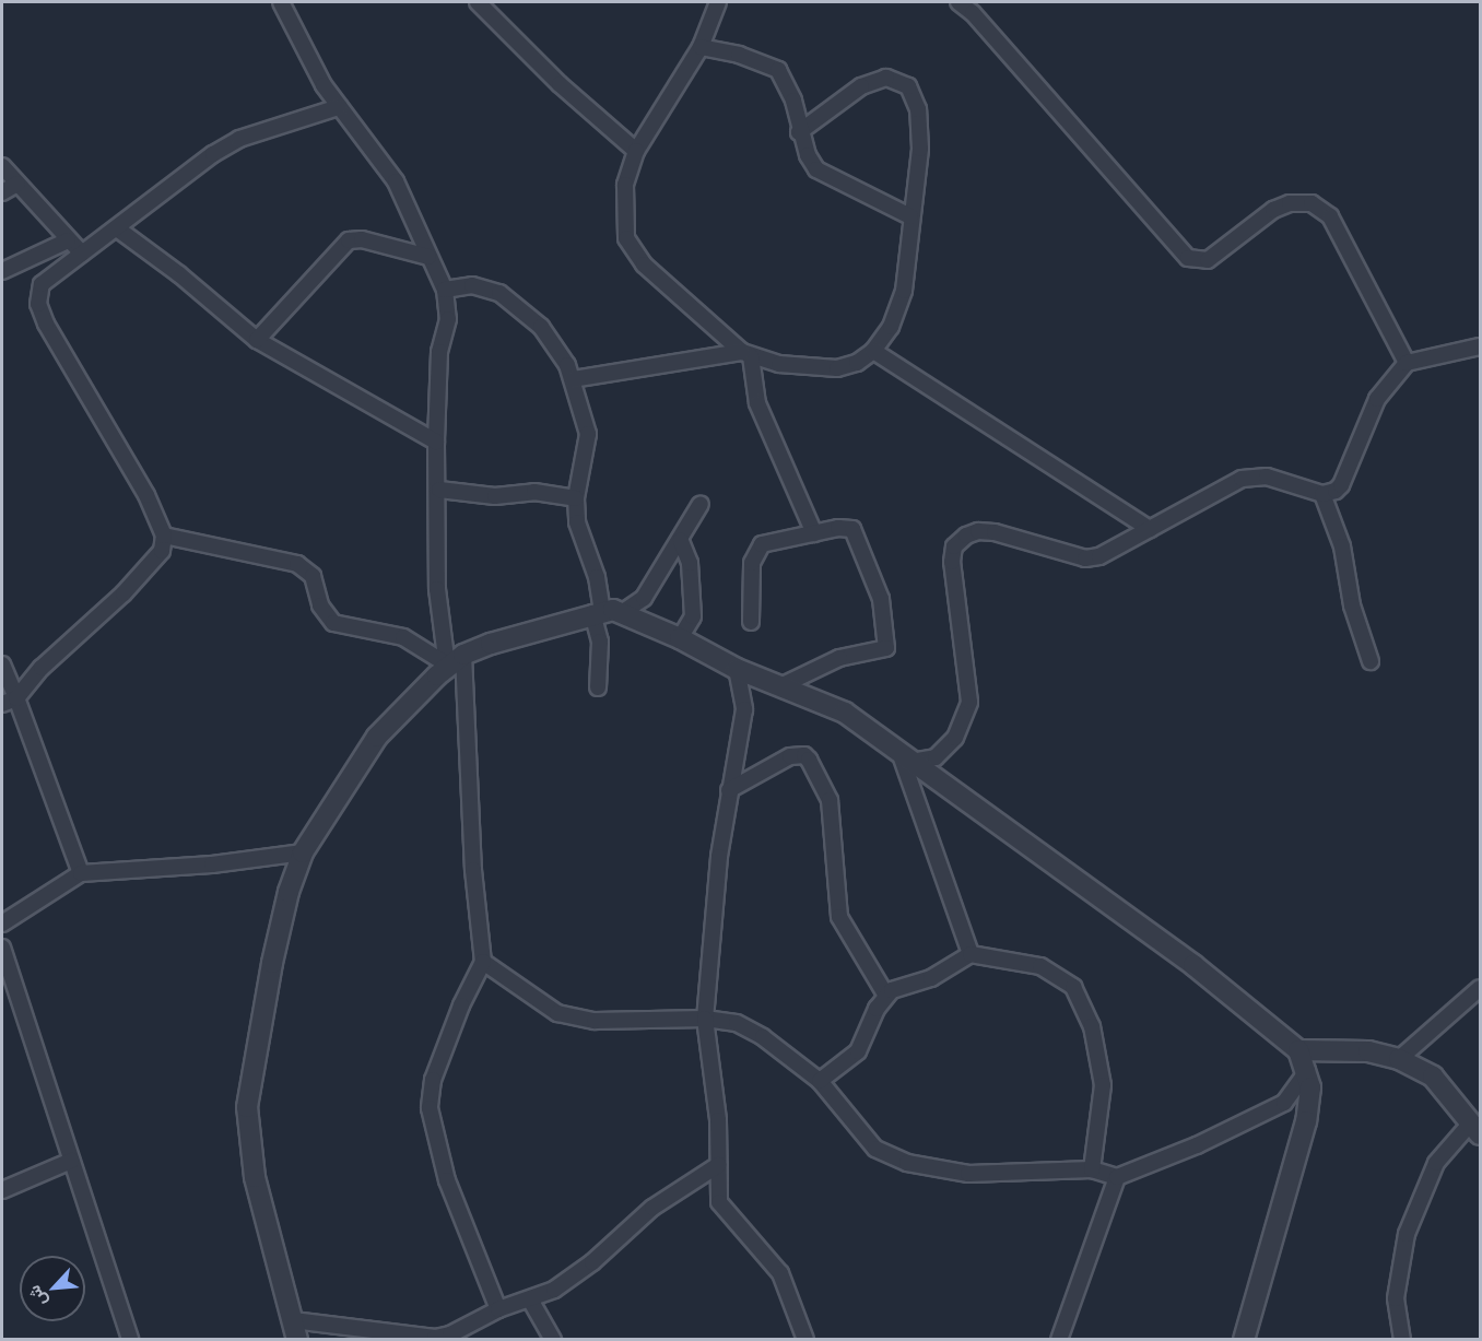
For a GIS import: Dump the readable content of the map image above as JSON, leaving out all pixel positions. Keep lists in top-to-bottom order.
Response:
{
  "north": "bottom left"
}
